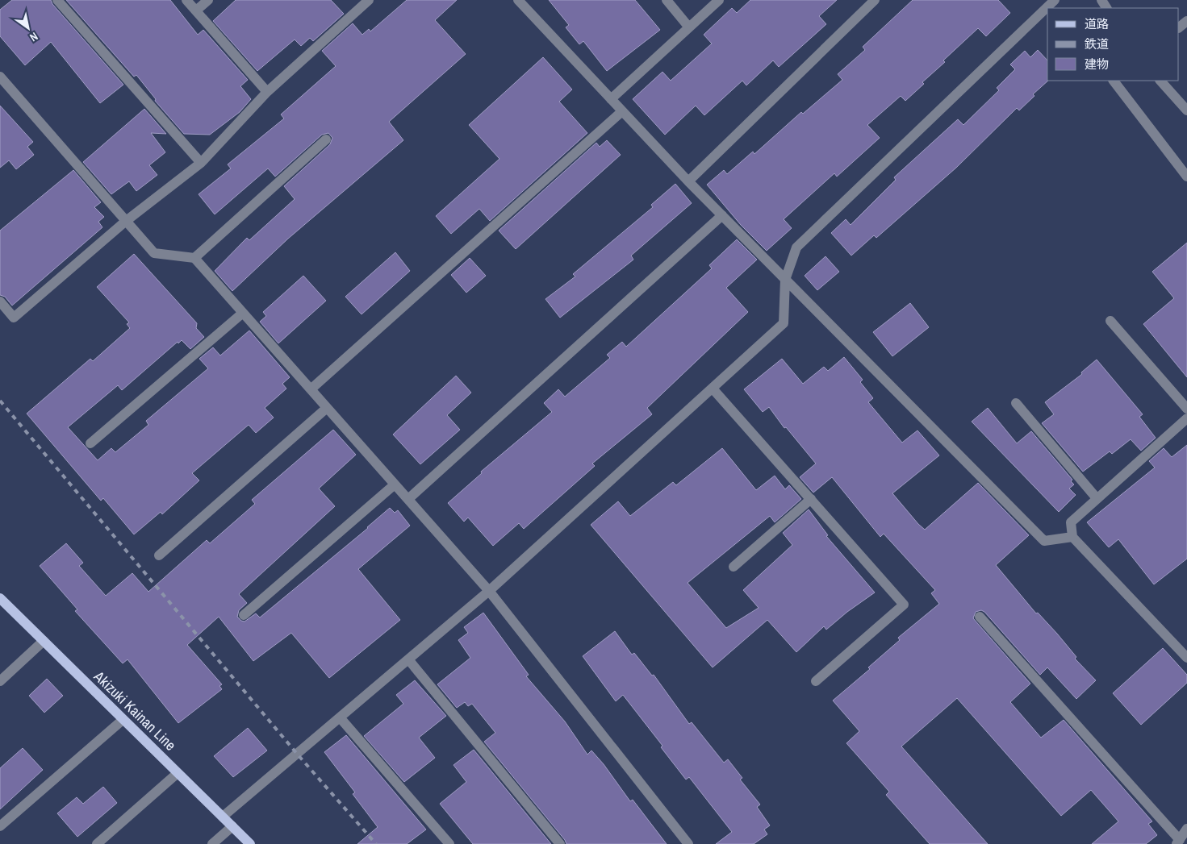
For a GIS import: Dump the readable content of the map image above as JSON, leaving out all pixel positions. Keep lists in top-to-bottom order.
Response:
{
  "streets": {
    "main road": ["Akizuki Kainan Line"]
  },
  "legend": ["道路", "鉄道", "建物"],
  "north": "bottom right"
}
